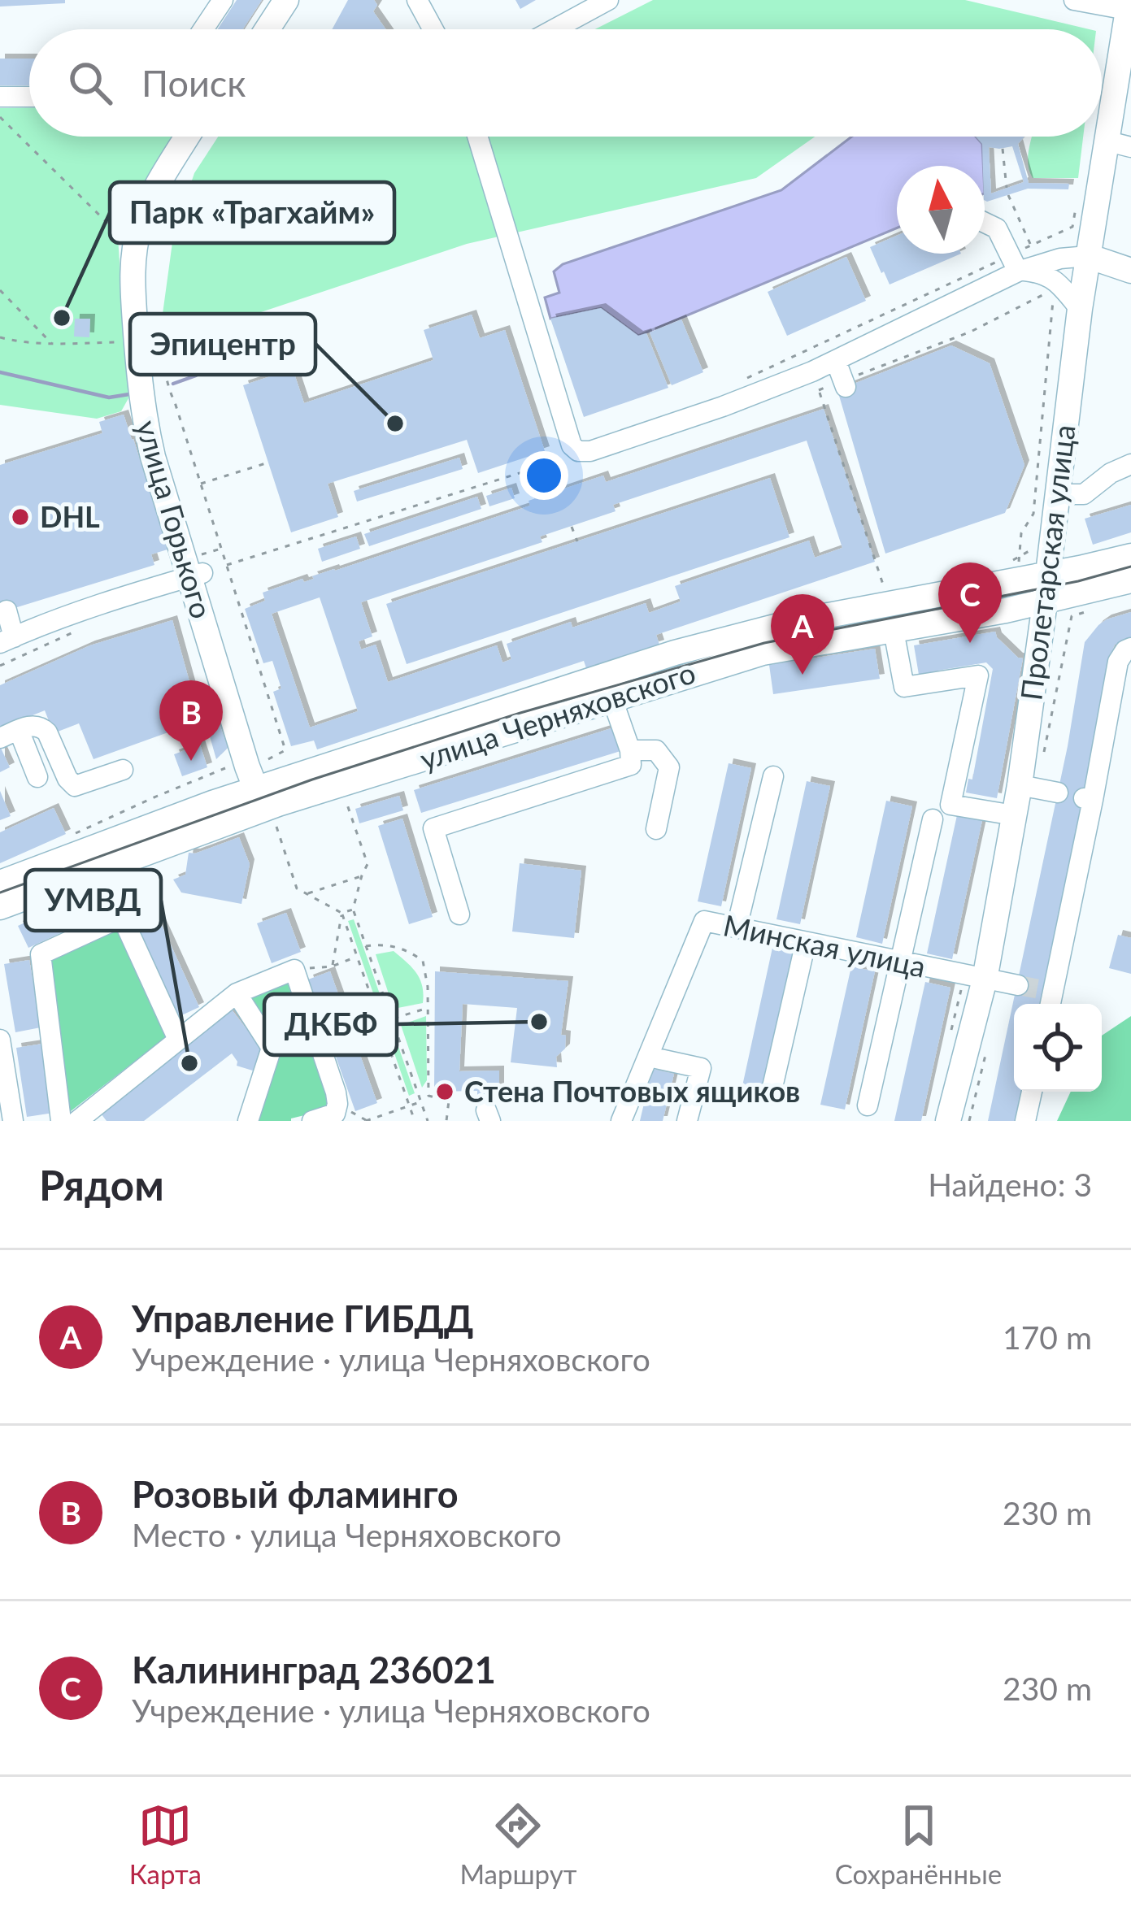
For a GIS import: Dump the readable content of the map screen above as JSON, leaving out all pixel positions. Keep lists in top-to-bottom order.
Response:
{
  "streets": {
    "main road": ["улица Горького", "Пролетарская улица", "улица Черняховского"],
    "street": ["Минская улица"]
  },
  "crossings": [
    ["улица Горького", "улица Черняховского"],
    ["Пролетарская улица", "улица Черняховского"],
    ["Пролетарская улица", "Минская улица"]
  ],
  "places": [
    "Парк «Трагхайм»",
    "Эпицентр",
    "DHL",
    "ДКБФ",
    "УМВД",
    "Стена Почтовых ящиков"
  ],
  "north": "top",
  "page": {
    "search": "Поиск",
    "pins": ["C", "A", "B"],
    "heading": ["Рядом", "Найдено: 3"],
    "list": [
      {
        "mark": "A",
        "name": "Управление ГИБДД",
        "note": "Учреждение · улица Черняховского",
        "value": "170 m"
      },
      {
        "mark": "B",
        "name": "Розовый фламинго",
        "note": "Место · улица Черняховского",
        "value": "230 m"
      },
      {
        "mark": "C",
        "name": "Калининград 236021",
        "note": "Учреждение · улица Черняховского",
        "value": "230 m"
      }
    ],
    "nav": ["Карта", "Маршрут", "Сохранённые"]
  }
}
